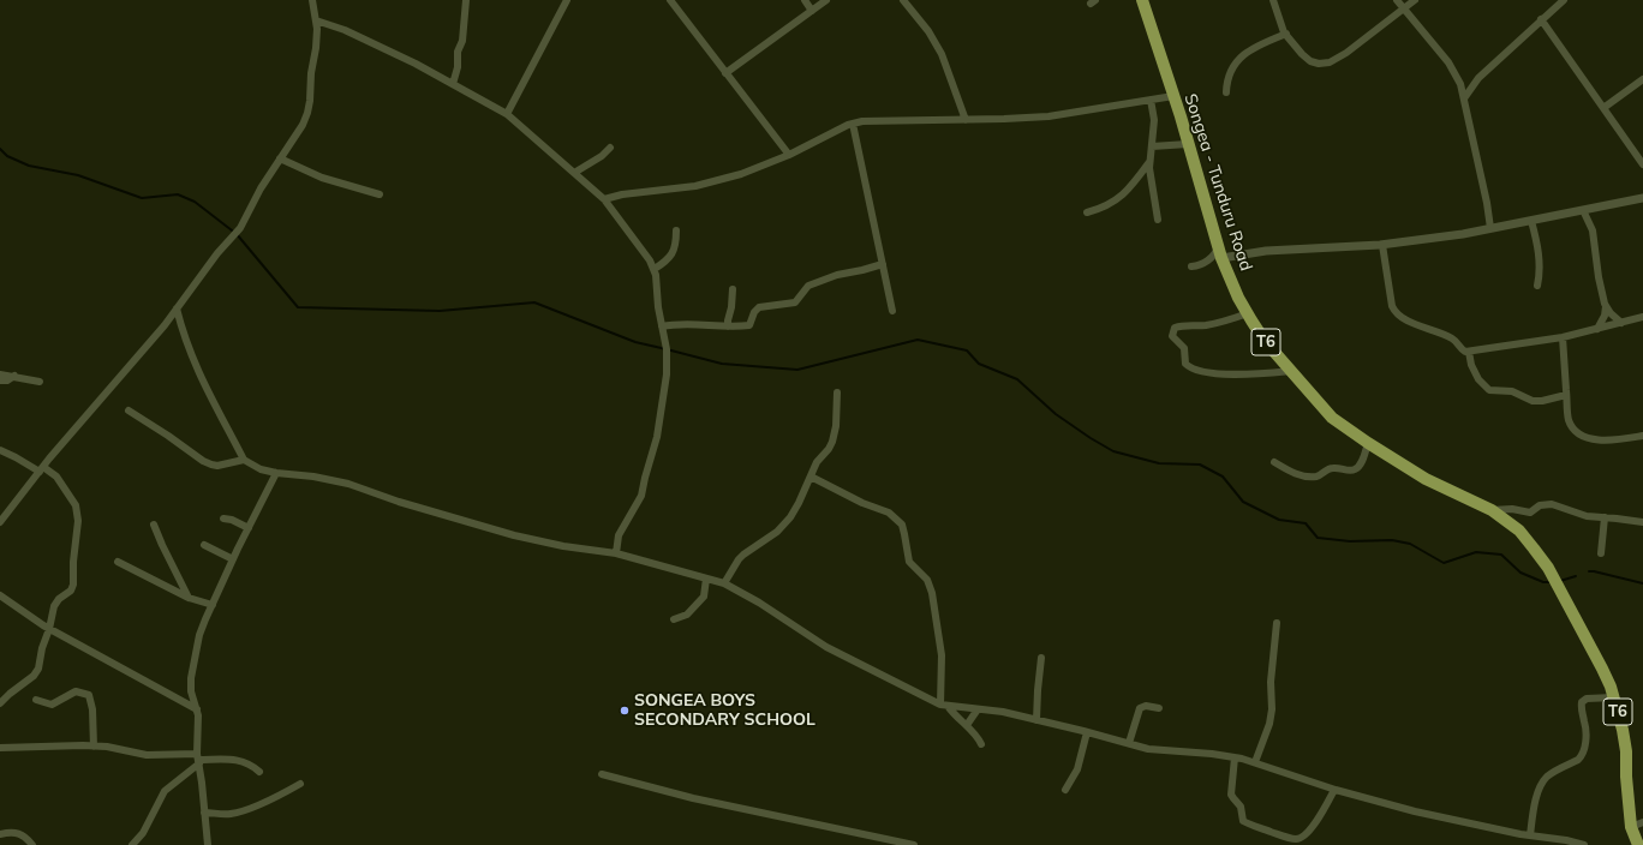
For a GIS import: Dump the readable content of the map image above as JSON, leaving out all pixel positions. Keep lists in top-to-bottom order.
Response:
{
  "streets": {
    "highway": ["Songea - Tunduru Road", "T6"]
  },
  "places": ["SONGEA BOYS SECONDARY SCHOOL"]
}
